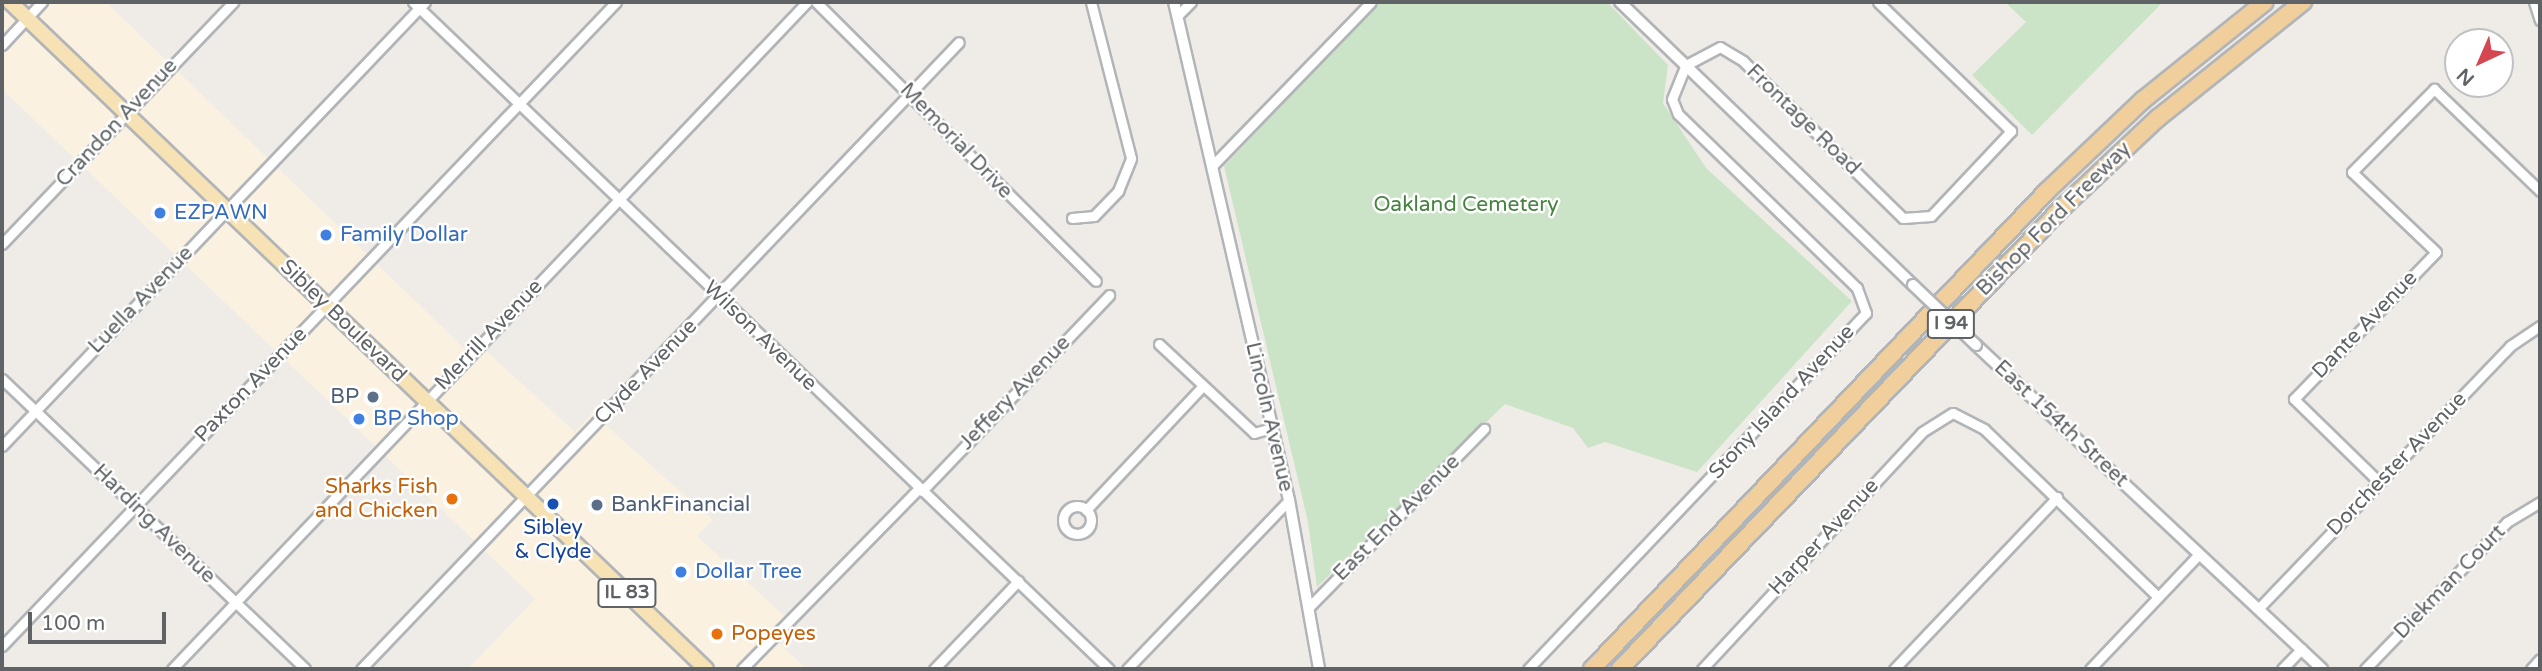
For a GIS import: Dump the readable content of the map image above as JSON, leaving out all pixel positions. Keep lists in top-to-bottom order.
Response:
{
  "streets": {
    "highway": ["Bishop Ford Freeway", "I 94"],
    "main road": ["Sibley Boulevard", "IL 83"],
    "street": [
      "Frontage Road",
      "Crandon Avenue",
      "Memorial Drive",
      "Luella Avenue",
      "Dante Avenue",
      "Merrill Avenue",
      "Wilson Avenue",
      "Clyde Avenue",
      "Paxton Avenue",
      "Jeffery Avenue",
      "Stony Island Avenue",
      "Lincoln Avenue",
      "East 154th Street",
      "Dorchester Avenue",
      "East End Avenue",
      "Harding Avenue",
      "Harper Avenue",
      "Diekman Court"
    ]
  },
  "crossings": [
    ["Frontage Road", "Stony Island Avenue"],
    ["Frontage Road", "East 154th Street"],
    ["Crandon Avenue", "Sibley Boulevard"],
    ["Memorial Drive", "Clyde Avenue"],
    ["Luella Avenue", "Sibley Boulevard"],
    ["Luella Avenue", "Wilson Avenue"],
    ["Luella Avenue", "Harding Avenue"],
    ["Sibley Boulevard", "Merrill Avenue"],
    ["Sibley Boulevard", "Clyde Avenue"],
    ["Sibley Boulevard", "Paxton Avenue"],
    ["Dante Avenue", "Dorchester Avenue"],
    ["Merrill Avenue", "Wilson Avenue"],
    ["Merrill Avenue", "Harding Avenue"],
    ["Wilson Avenue", "Clyde Avenue"],
    ["Wilson Avenue", "Paxton Avenue"],
    ["Wilson Avenue", "Jeffery Avenue"],
    ["Paxton Avenue", "Harding Avenue"],
    ["Stony Island Avenue", "East 154th Street"],
    ["Lincoln Avenue", "East End Avenue"],
    ["East 154th Street", "Dorchester Avenue"]
  ],
  "parks": ["Oakland Cemetery"],
  "places": [
    "EZPAWN",
    "Family Dollar",
    "BP",
    "BP Shop",
    "Sharks Fish and Chicken",
    "Sibley & Clyde",
    "BankFinancial",
    "Dollar Tree",
    "Popeyes"
  ],
  "scale_bar": "100 m",
  "north": "bottom left"
}
